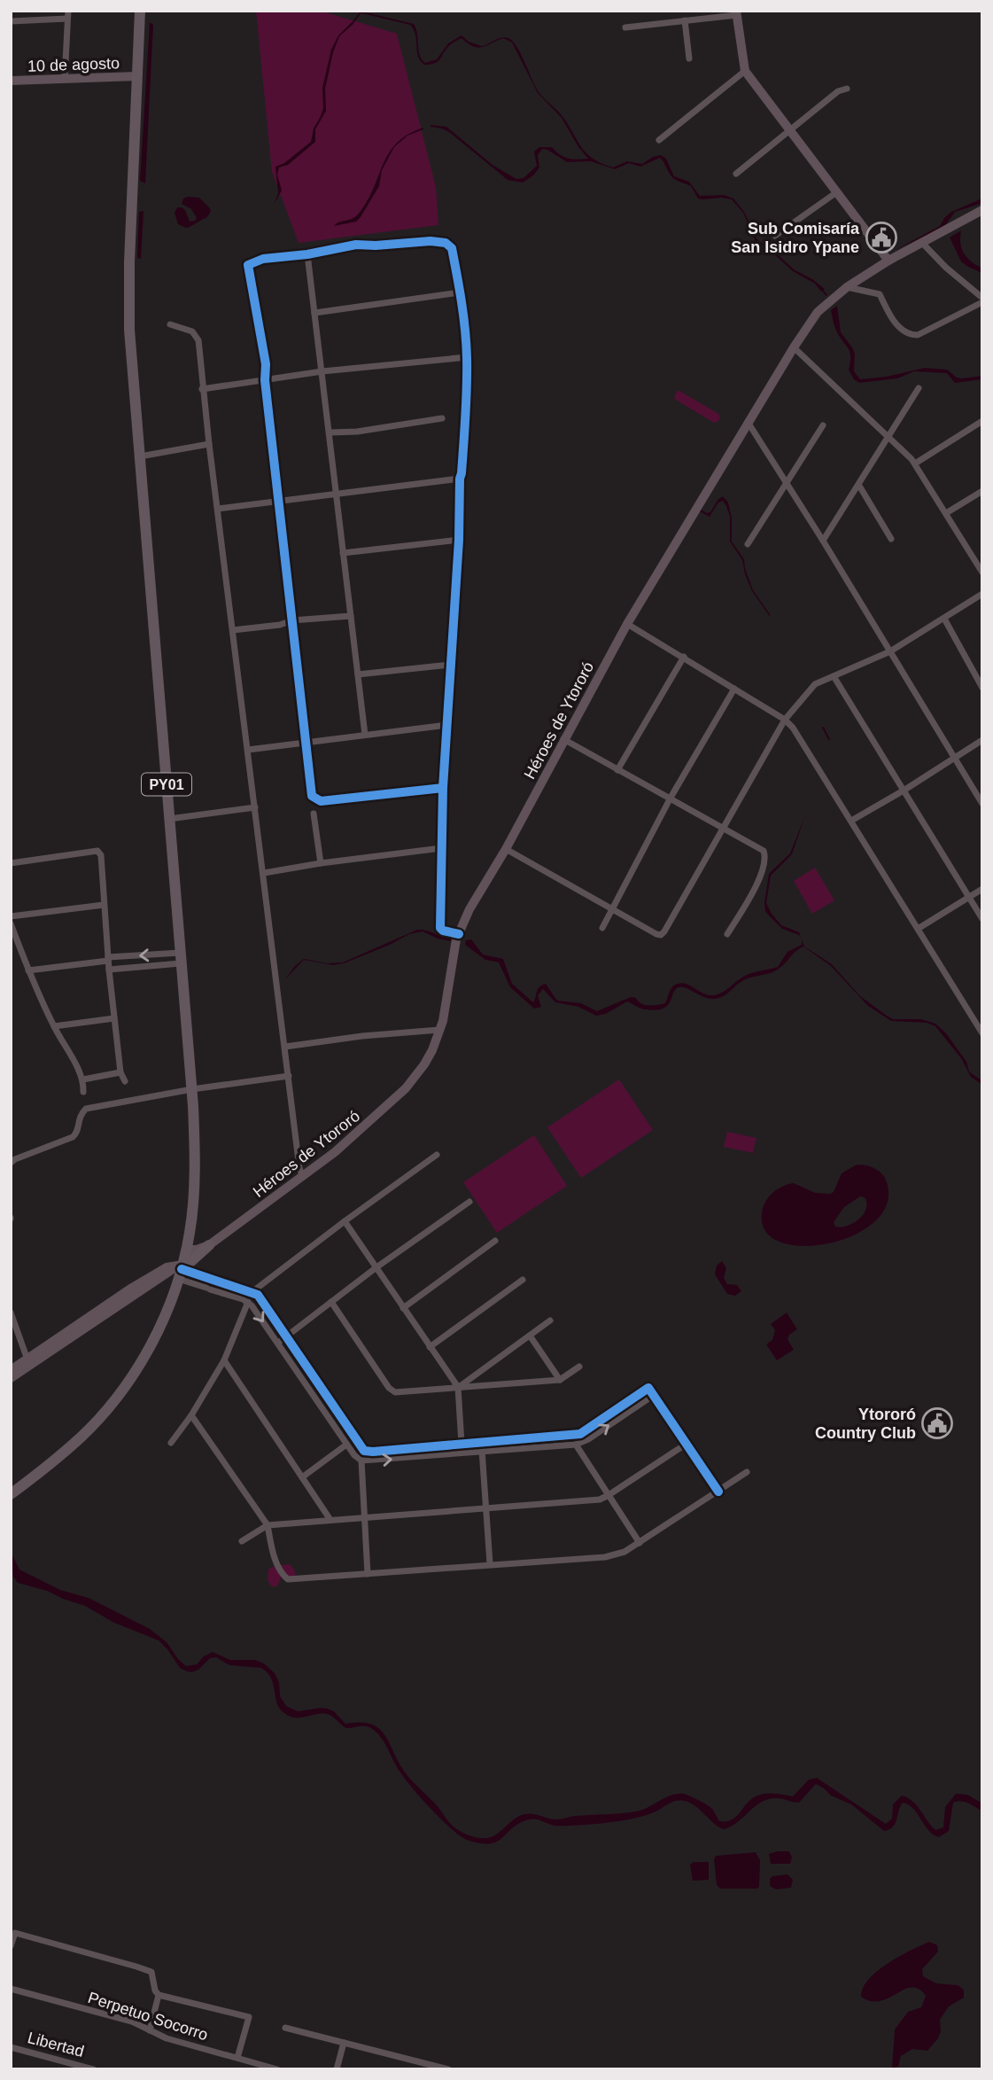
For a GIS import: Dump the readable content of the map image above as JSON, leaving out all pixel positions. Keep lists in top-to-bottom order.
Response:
{
  "streets": {
    "highway": ["PY01"],
    "main road": ["10 de agosto", "Héroes de Ytororó"],
    "street": ["Perpetuo Socorro", "Libertad"]
  },
  "crossings": [
    ["10 de agosto", "PY01"],
    ["Héroes de Ytororó", "PY01"]
  ],
  "places": {
    "public building": ["Sub Comisaría San Isidro Ypane", "Ytororó Country Club"]
  }
}
